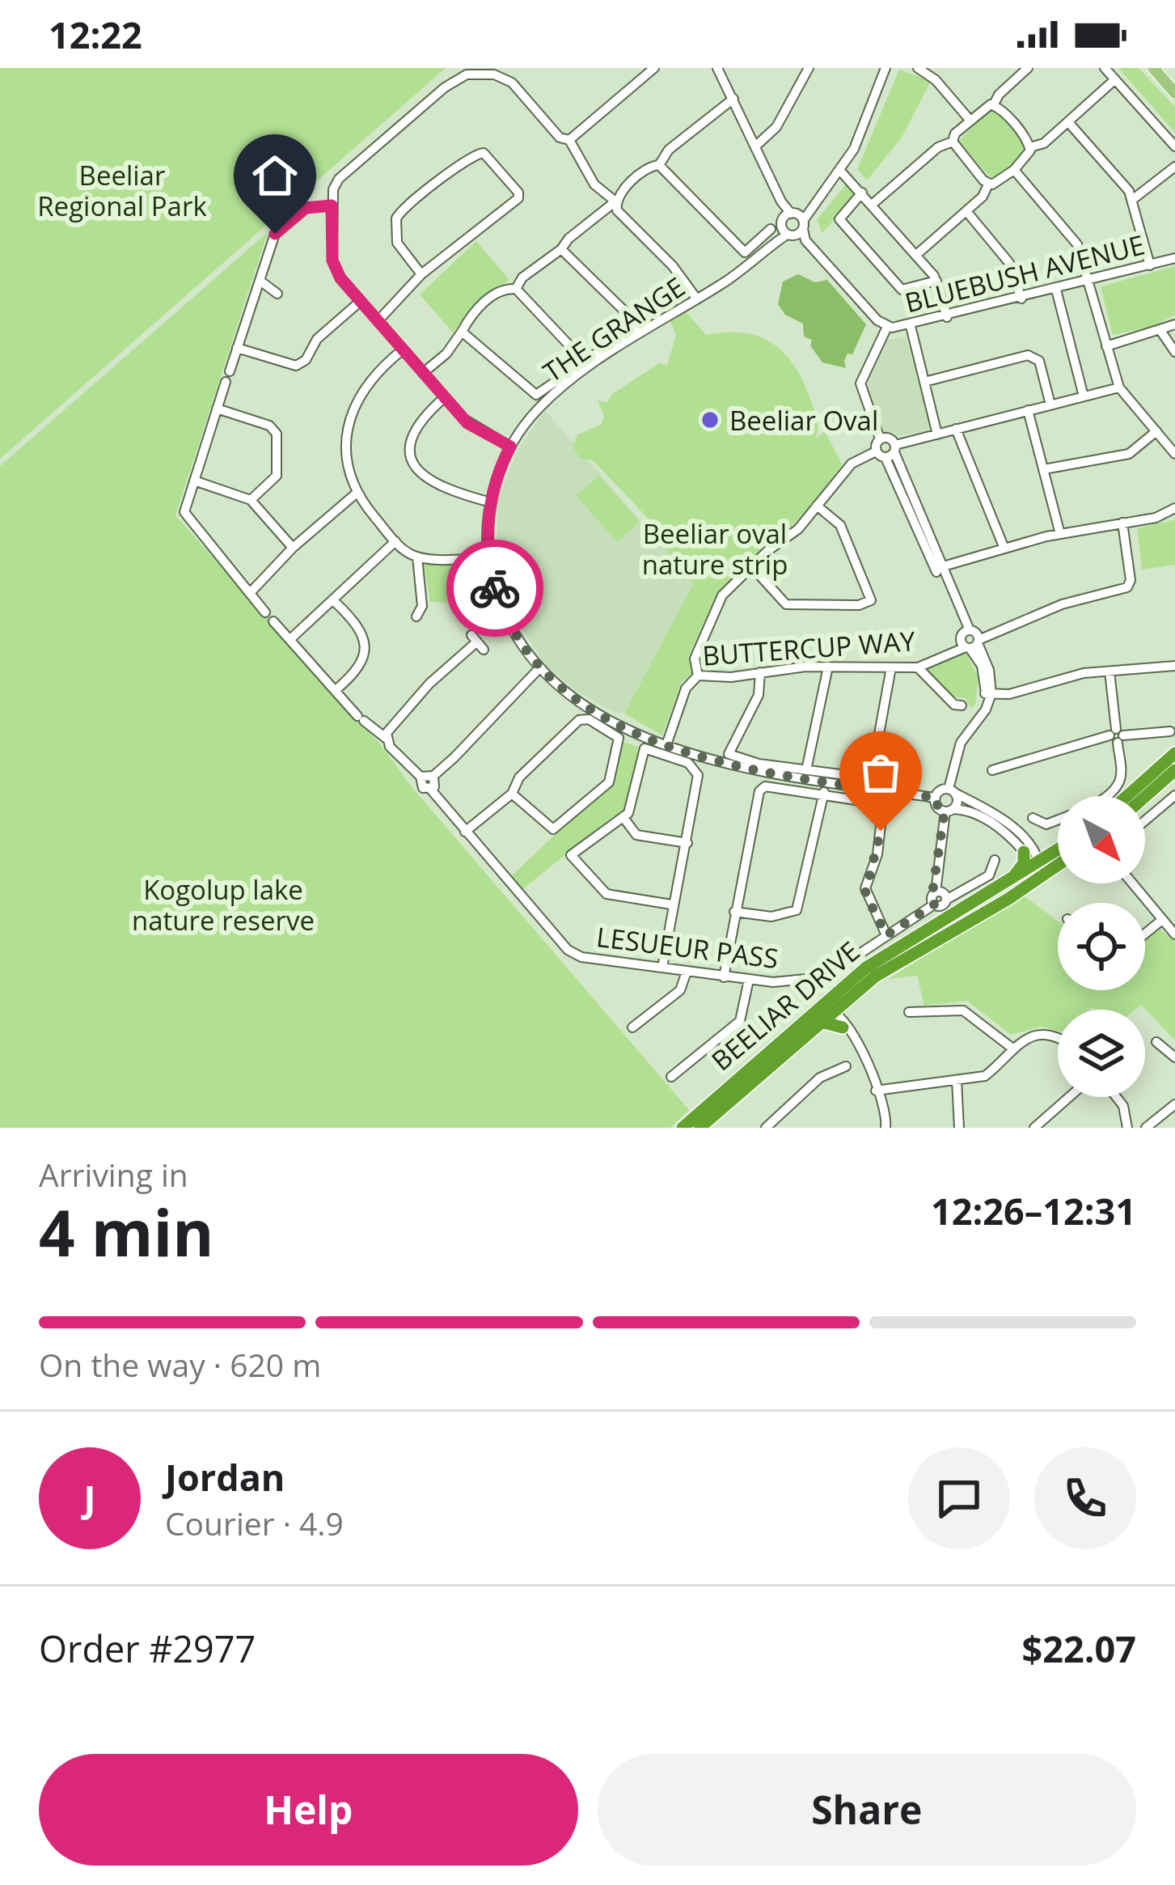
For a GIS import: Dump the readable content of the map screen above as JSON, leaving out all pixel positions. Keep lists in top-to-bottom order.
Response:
{
  "streets": {
    "highway": ["BEELIAR DRIVE"],
    "street": [
      "BLUEBUSH AVENUE",
      "THE GRANGE",
      "BUTTERCUP WAY",
      "LESUEUR PASS"
    ]
  },
  "crossings": [
    ["BLUEBUSH AVENUE", "THE GRANGE"],
    ["THE GRANGE", "BUTTERCUP WAY"]
  ],
  "parks": ["Beeliar Regional Park", "Beeliar oval nature strip", "Kogolup lake nature reserve"],
  "places": ["Beeliar Oval"],
  "north": "bottom right",
  "page": {
    "status": "12:22",
    "heading": ["4 min", "Arriving in", "12:26–12:31"],
    "panel": [
      "Jordan",
      "Courier · 4.9",
      "Order #2977",
      "$22.07"
    ],
    "bar": "On the way · 620 m",
    "round": "J",
    "buttons": ["Help", "Share"]
  }
}
